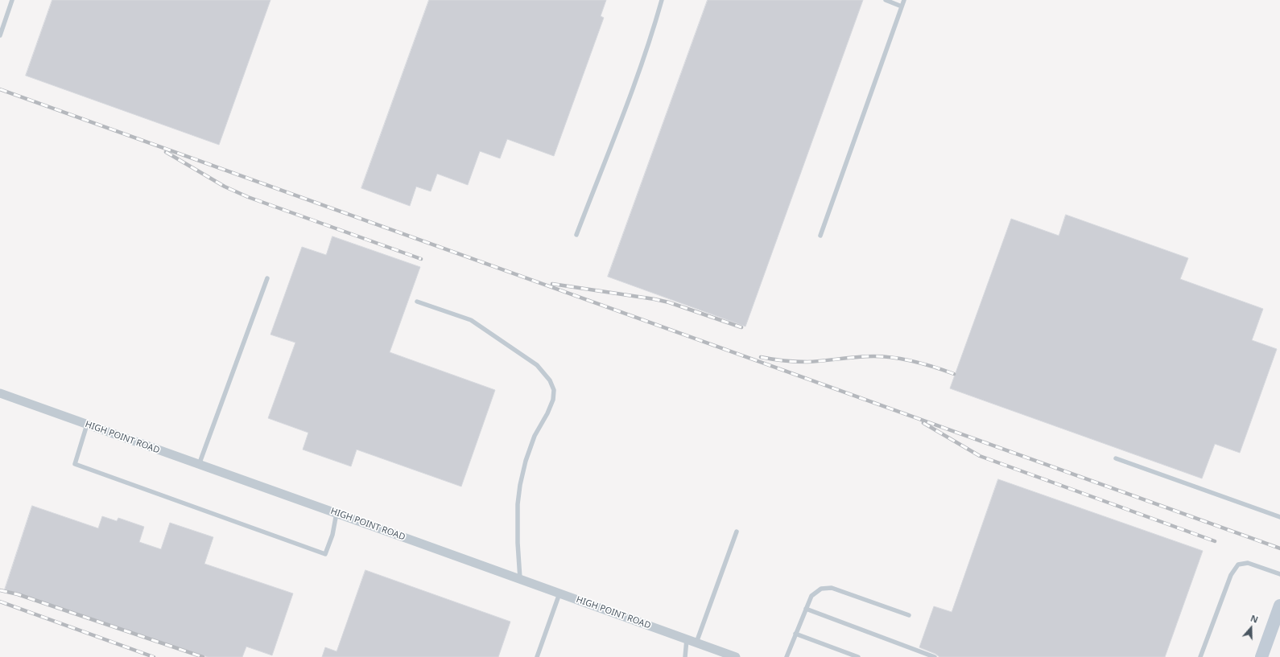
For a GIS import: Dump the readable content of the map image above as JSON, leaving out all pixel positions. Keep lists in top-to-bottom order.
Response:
{
  "streets": {
    "street": ["HIGH POINT ROAD"]
  },
  "north": "top"
}
